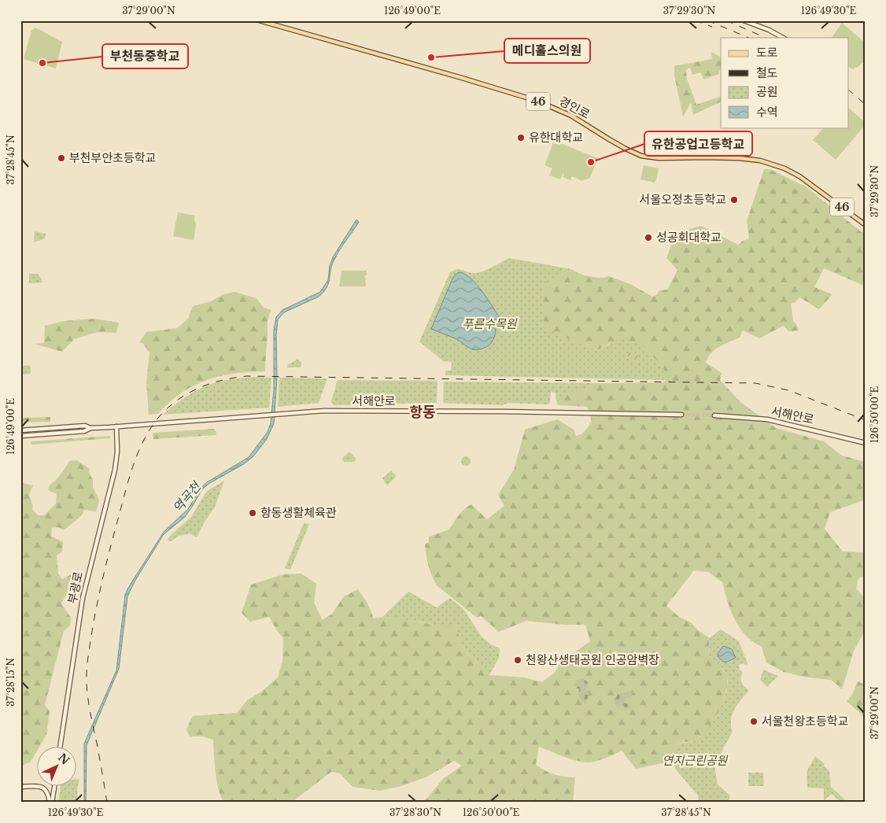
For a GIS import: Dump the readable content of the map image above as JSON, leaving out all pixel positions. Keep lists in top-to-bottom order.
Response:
{
  "streets": {
    "main road": [
      "46",
      "경인로",
      "서해안로",
      "부광로"
    ]
  },
  "crossings": [
    ["서해안로", "부광로"]
  ],
  "districts": ["항동"],
  "water": ["역곡천"],
  "parks": ["푸른수목원", "연지근린공원"],
  "places": [
    "메디홀스의원",
    "부천동중학교",
    "유한대학교",
    "부천부안초등학교",
    "유한공업고등학교",
    "서울오정초등학교",
    "성공회대학교",
    "항동생활체육관",
    "천왕산생태공원 인공암벽장",
    "서울천왕초등학교"
  ],
  "legend": [
    "도로",
    "철도",
    "공원",
    "수역"
  ],
  "north": "top right",
  "coordinates": [
    "37°29'00\"N",
    "126°49'00\"E",
    "37°29'30\"N",
    "126°49'30\"E",
    "37°28'45\"N",
    "126°50'00\"E",
    "37°28'15\"N",
    "37°28'30\"N"
  ]
}
